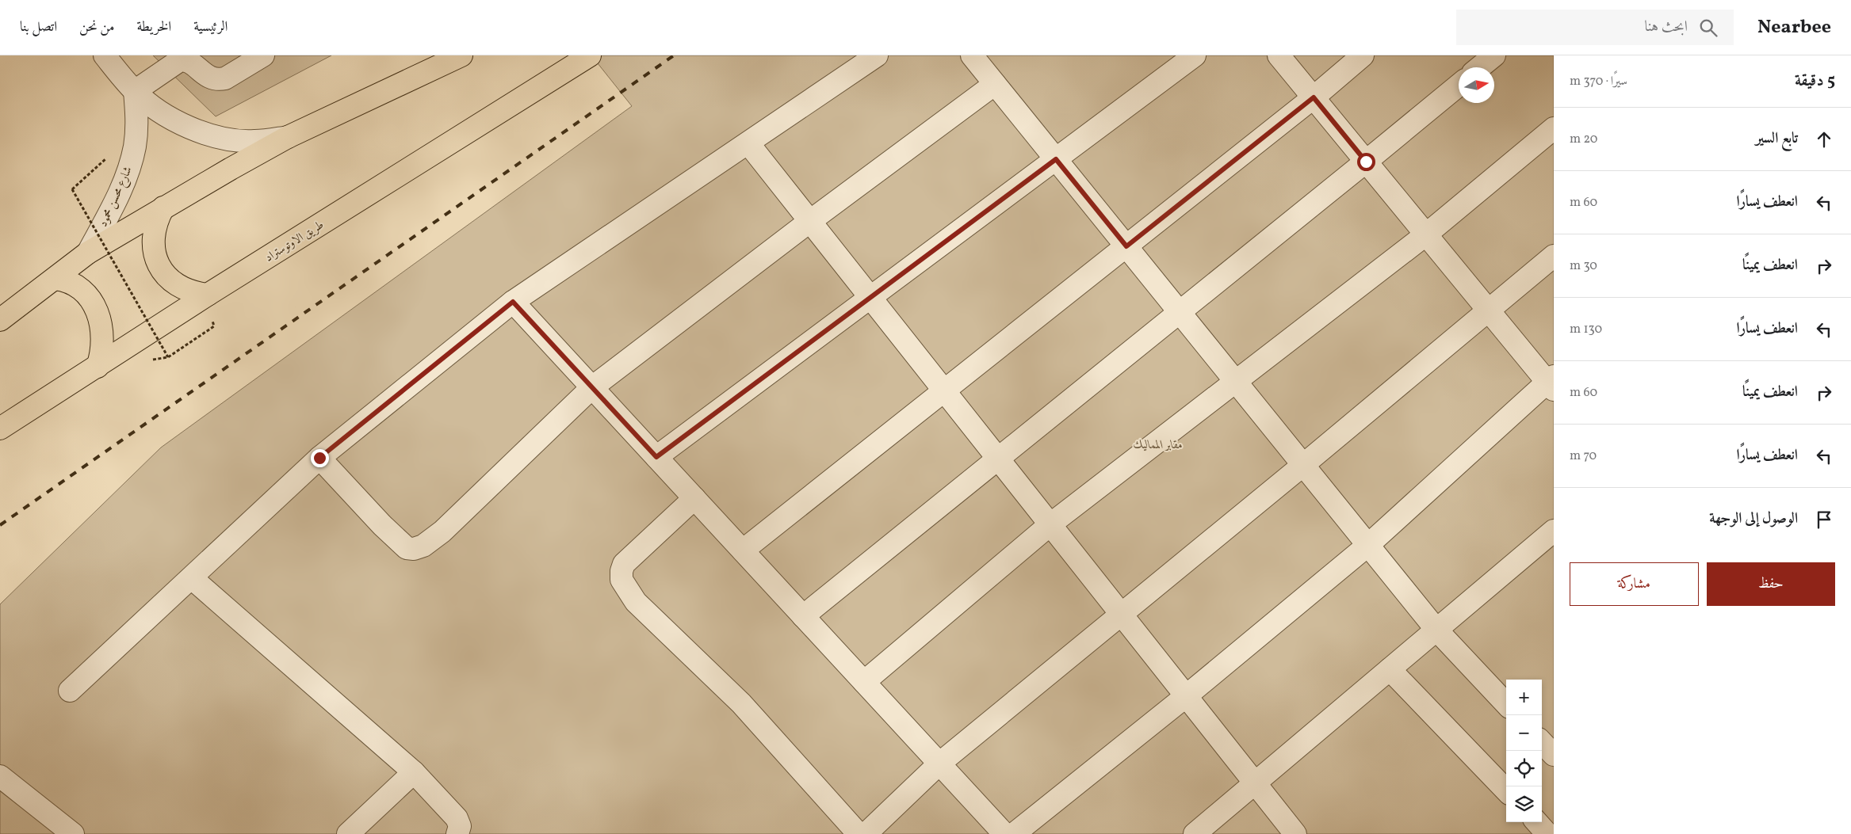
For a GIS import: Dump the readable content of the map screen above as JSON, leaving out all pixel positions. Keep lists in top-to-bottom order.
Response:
{
  "streets": {
    "highway": ["طريق الاوتوستراد"],
    "street": ["شارع محسن محمود"]
  },
  "parks": ["مقابر المماليك"],
  "north": "right",
  "page": {
    "header": "Nearbee",
    "search": "ابحث هنا",
    "nav": [
      "الرئيسية",
      "الخريطة",
      "من نحن",
      "اتصل بنا"
    ],
    "heading": ["5 دقيقة", "سيرًا · 370 m"],
    "list": [
      ["تابع السير", "20 m"],
      ["انعطف يسارًا", "60 m"],
      ["انعطف يمينًا", "30 m"],
      ["انعطف يسارًا", "130 m"],
      ["انعطف يمينًا", "60 m"],
      ["انعطف يسارًا", "70 m"],
      "الوصول إلى الوجهة"
    ],
    "buttons": ["حفظ", "مشاركة"],
    "map_buttons": ["+", "−"]
  }
}
